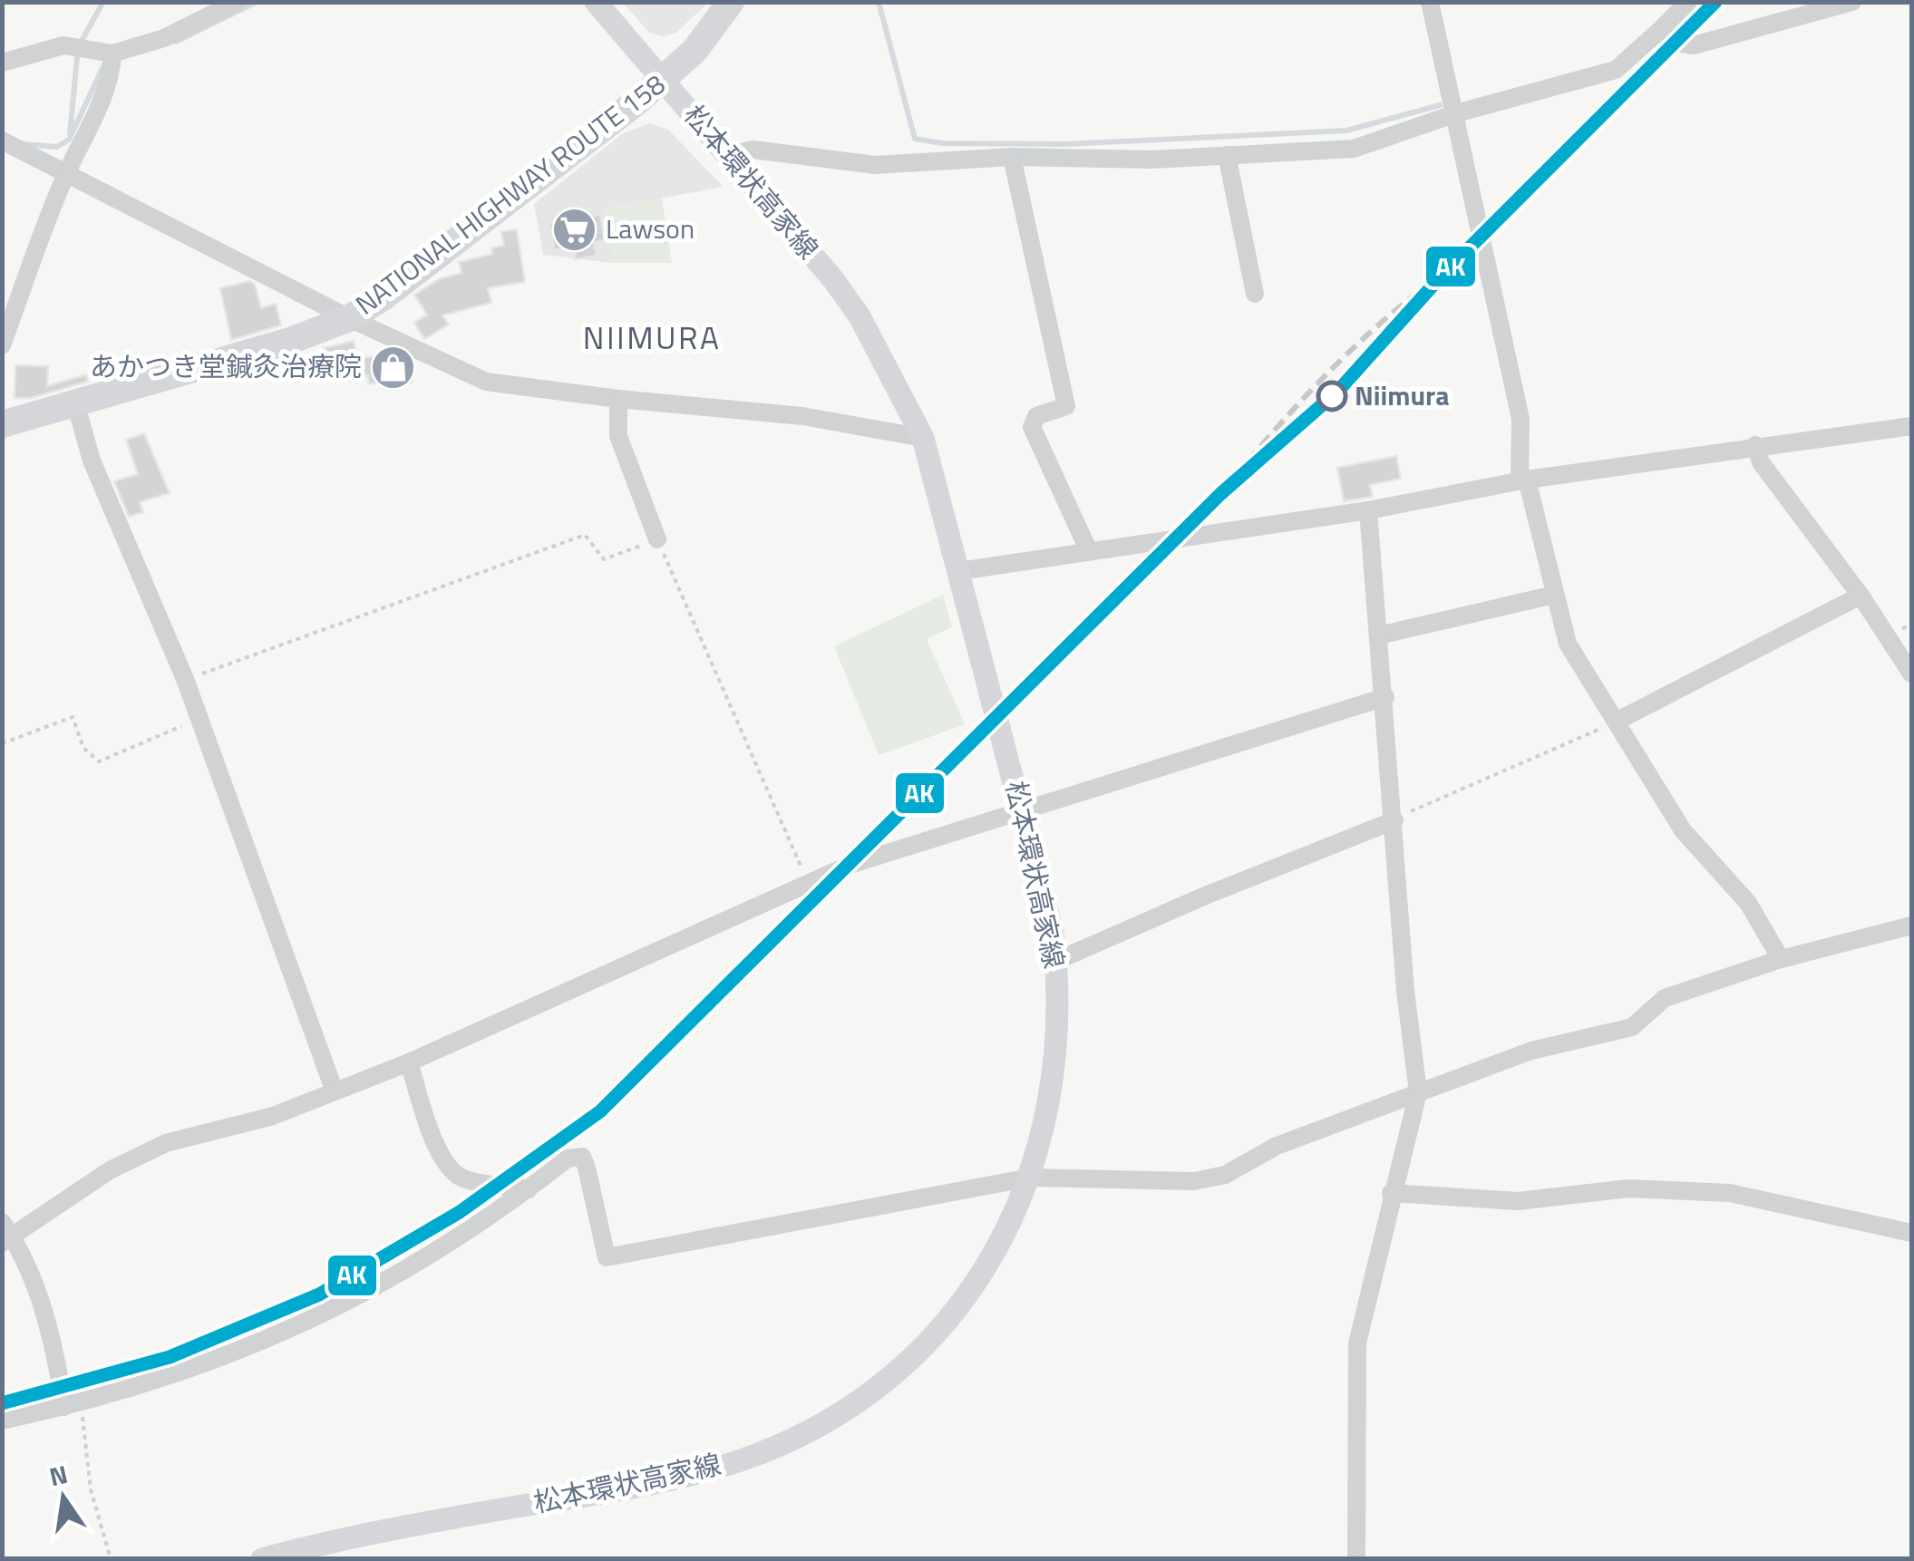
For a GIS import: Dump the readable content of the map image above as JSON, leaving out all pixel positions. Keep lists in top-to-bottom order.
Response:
{
  "streets": {
    "highway": ["NATIONAL HIGHWAY ROUTE 158"],
    "main road": ["松本環状高家線"]
  },
  "crossings": [
    ["松本環状高家線", "NATIONAL HIGHWAY ROUTE 158"]
  ],
  "districts": ["NIIMURA"],
  "places": {
    "supermarket": ["Lawson"],
    "shop": ["あかつき堂鍼灸治療院"],
    "other": ["Niimura"]
  },
  "lines": ["transit line AK"],
  "north": "top"
}
